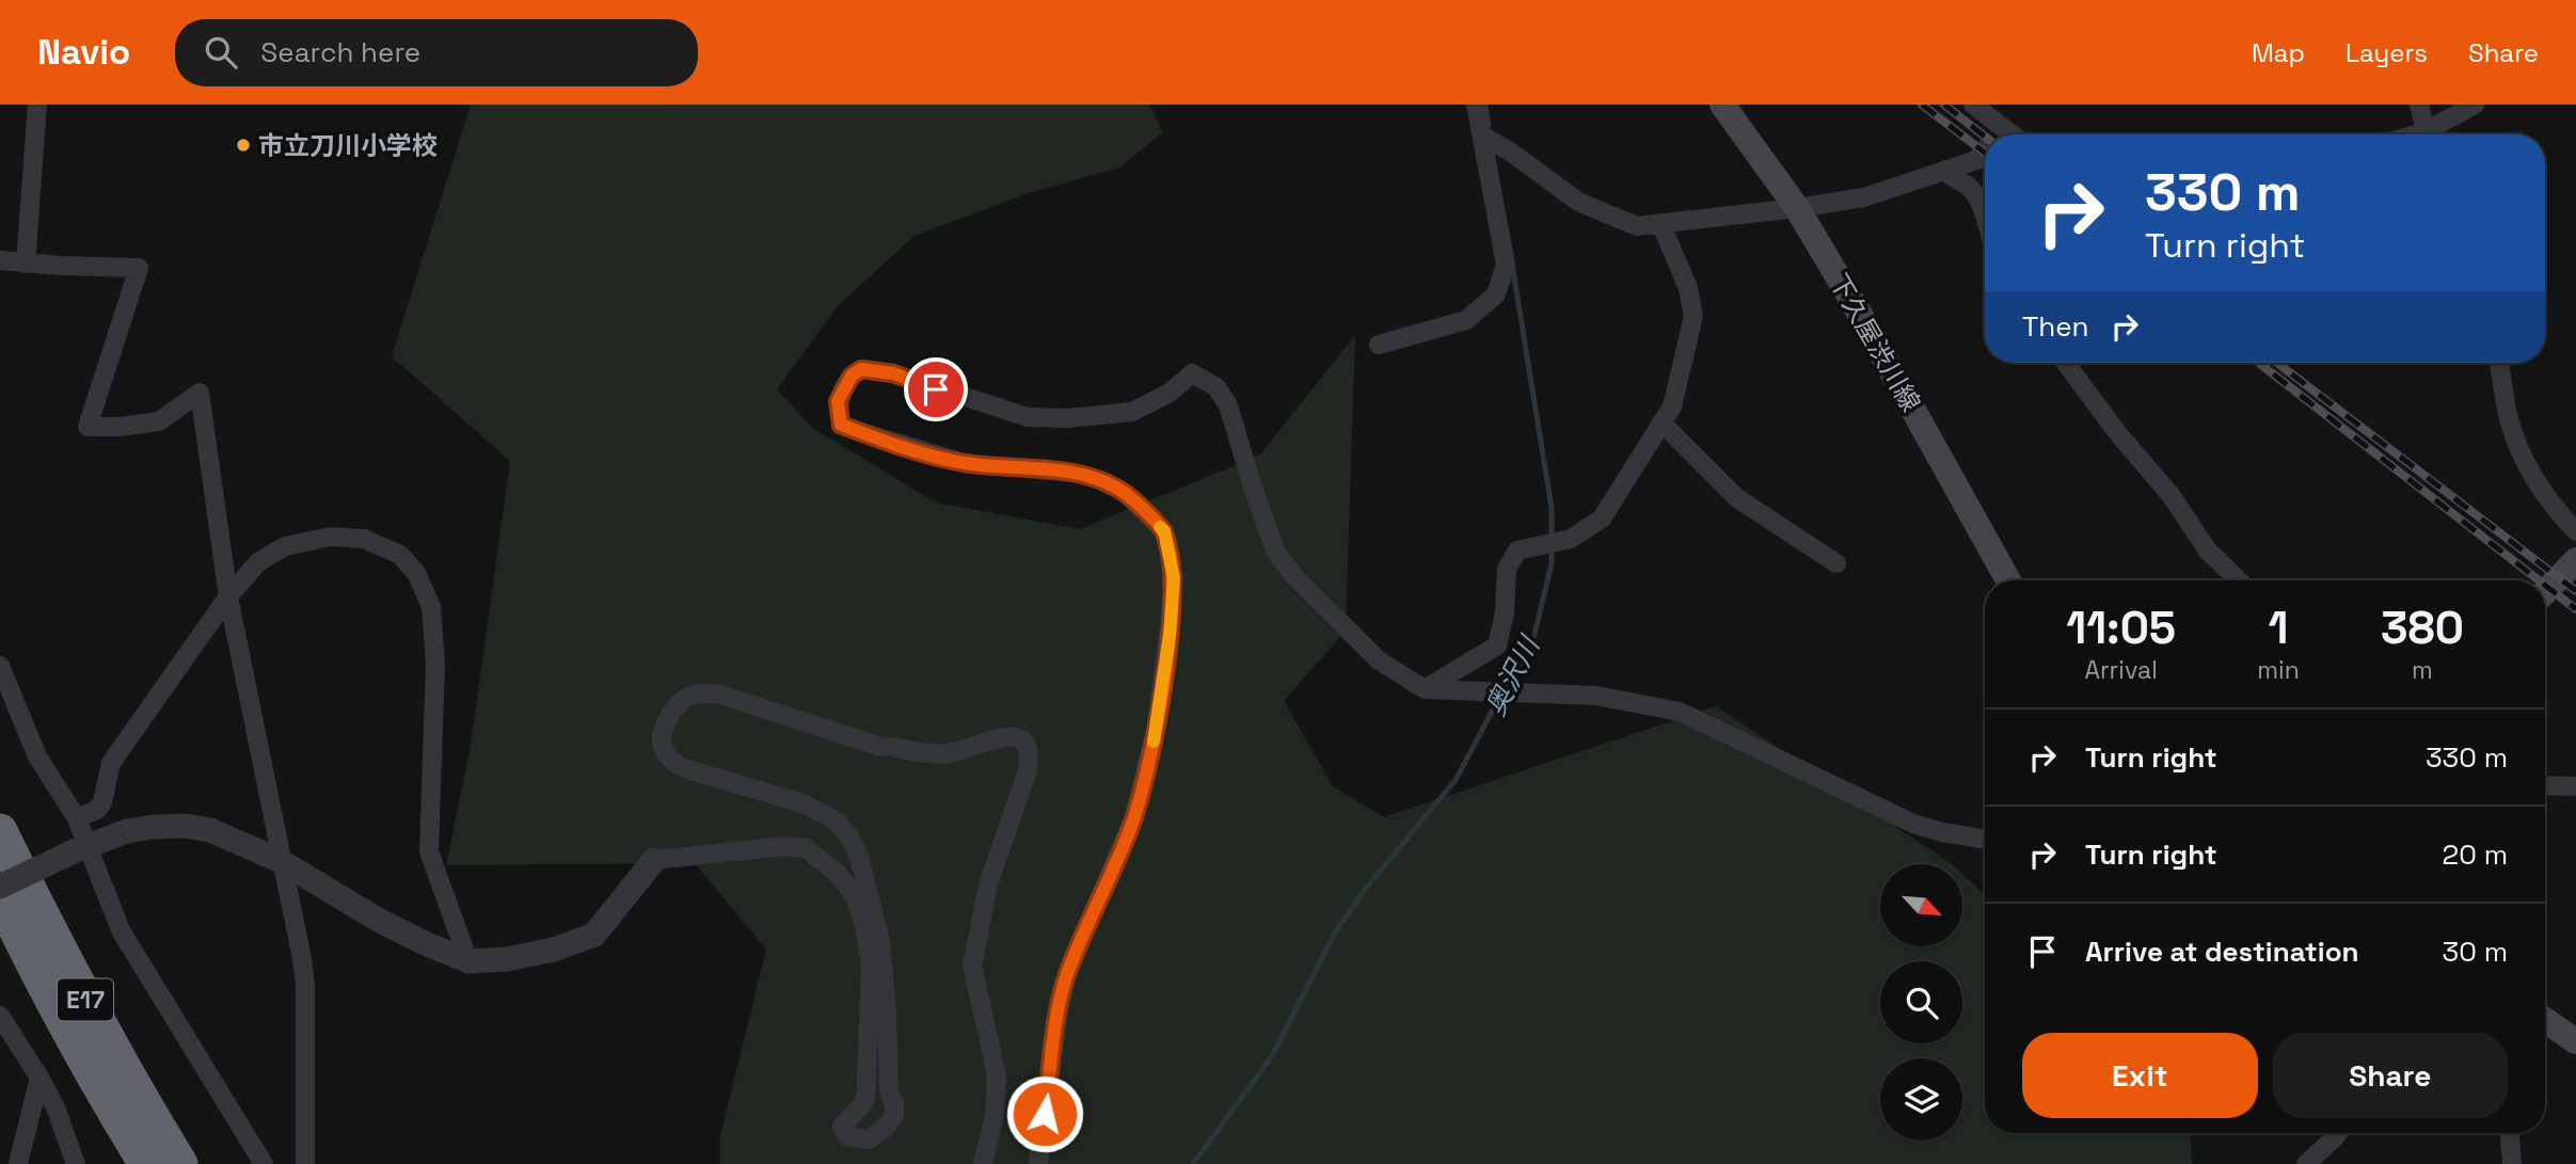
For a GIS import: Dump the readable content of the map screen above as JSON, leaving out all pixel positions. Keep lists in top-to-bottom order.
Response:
{
  "streets": {
    "highway": ["E17"],
    "main road": ["下久屋渋川線"]
  },
  "water": ["奥沢川"],
  "places": ["市立刀川小学校"],
  "north": "bottom right",
  "page": {
    "header": "Navio",
    "search": "Search here",
    "nav": ["Map", "Layers", "Share"],
    "turn": ["330 m", "Turn right"],
    "then": "Then",
    "eta": [
      "11:05",
      "Arrival",
      "1",
      "min",
      "380",
      "m"
    ],
    "list": [
      {
        "name": "Turn right",
        "value": "330 m"
      },
      {
        "name": "Turn right",
        "value": "20 m"
      },
      {
        "name": "Arrive at destination",
        "value": "30 m"
      }
    ],
    "buttons": ["Exit", "Share"]
  }
}
